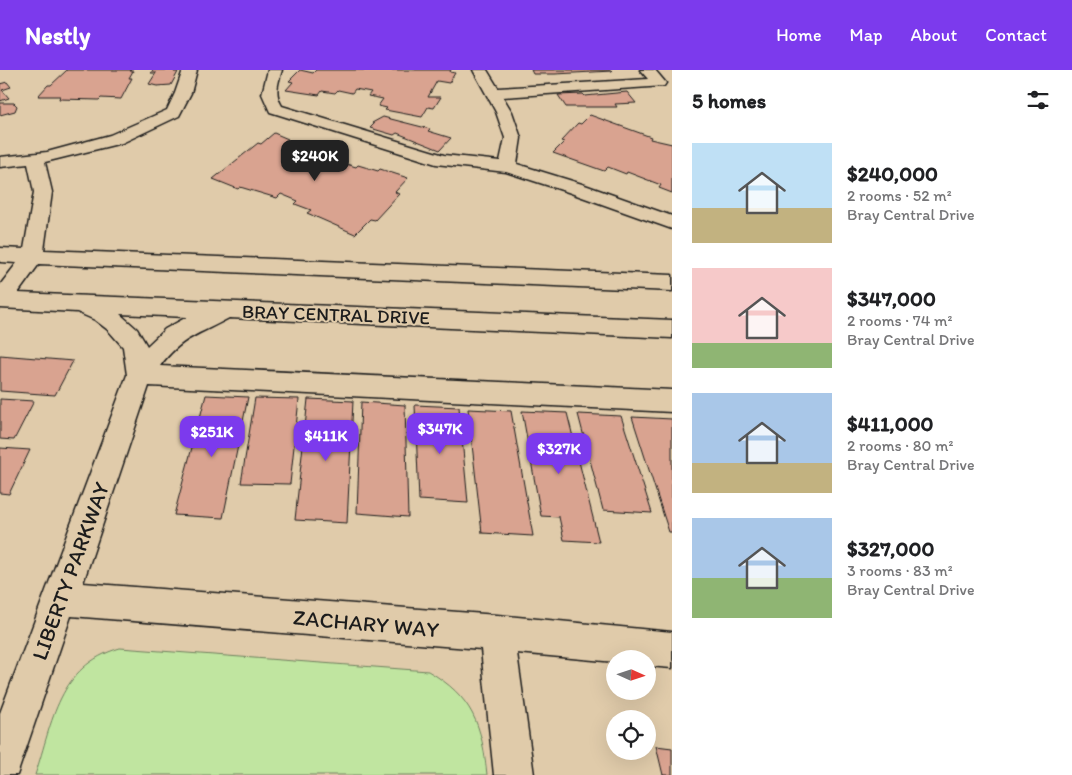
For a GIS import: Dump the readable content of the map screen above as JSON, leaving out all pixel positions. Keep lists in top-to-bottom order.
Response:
{
  "streets": {
    "street": ["BRAY CENTRAL DRIVE", "LIBERTY PARKWAY", "ZACHARY WAY"]
  },
  "crossings": [
    ["BRAY CENTRAL DRIVE", "LIBERTY PARKWAY"],
    ["LIBERTY PARKWAY", "ZACHARY WAY"]
  ],
  "north": "right",
  "page": {
    "header": "Nestly",
    "nav": [
      "Home",
      "Map",
      "About",
      "Contact"
    ],
    "heading": "5 homes",
    "list": [
      {
        "name": "$240,000",
        "note": "2 rooms · 52 m² · Bray Central Drive"
      },
      {
        "name": "$347,000",
        "note": "2 rooms · 74 m² · Bray Central Drive"
      },
      {
        "name": "$411,000",
        "note": "2 rooms · 80 m² · Bray Central Drive"
      },
      {
        "name": "$327,000",
        "note": "3 rooms · 83 m² · Bray Central Drive"
      }
    ],
    "price": [
      "$240K",
      "$347K",
      "$251K",
      "$411K",
      "$327K"
    ]
  }
}
